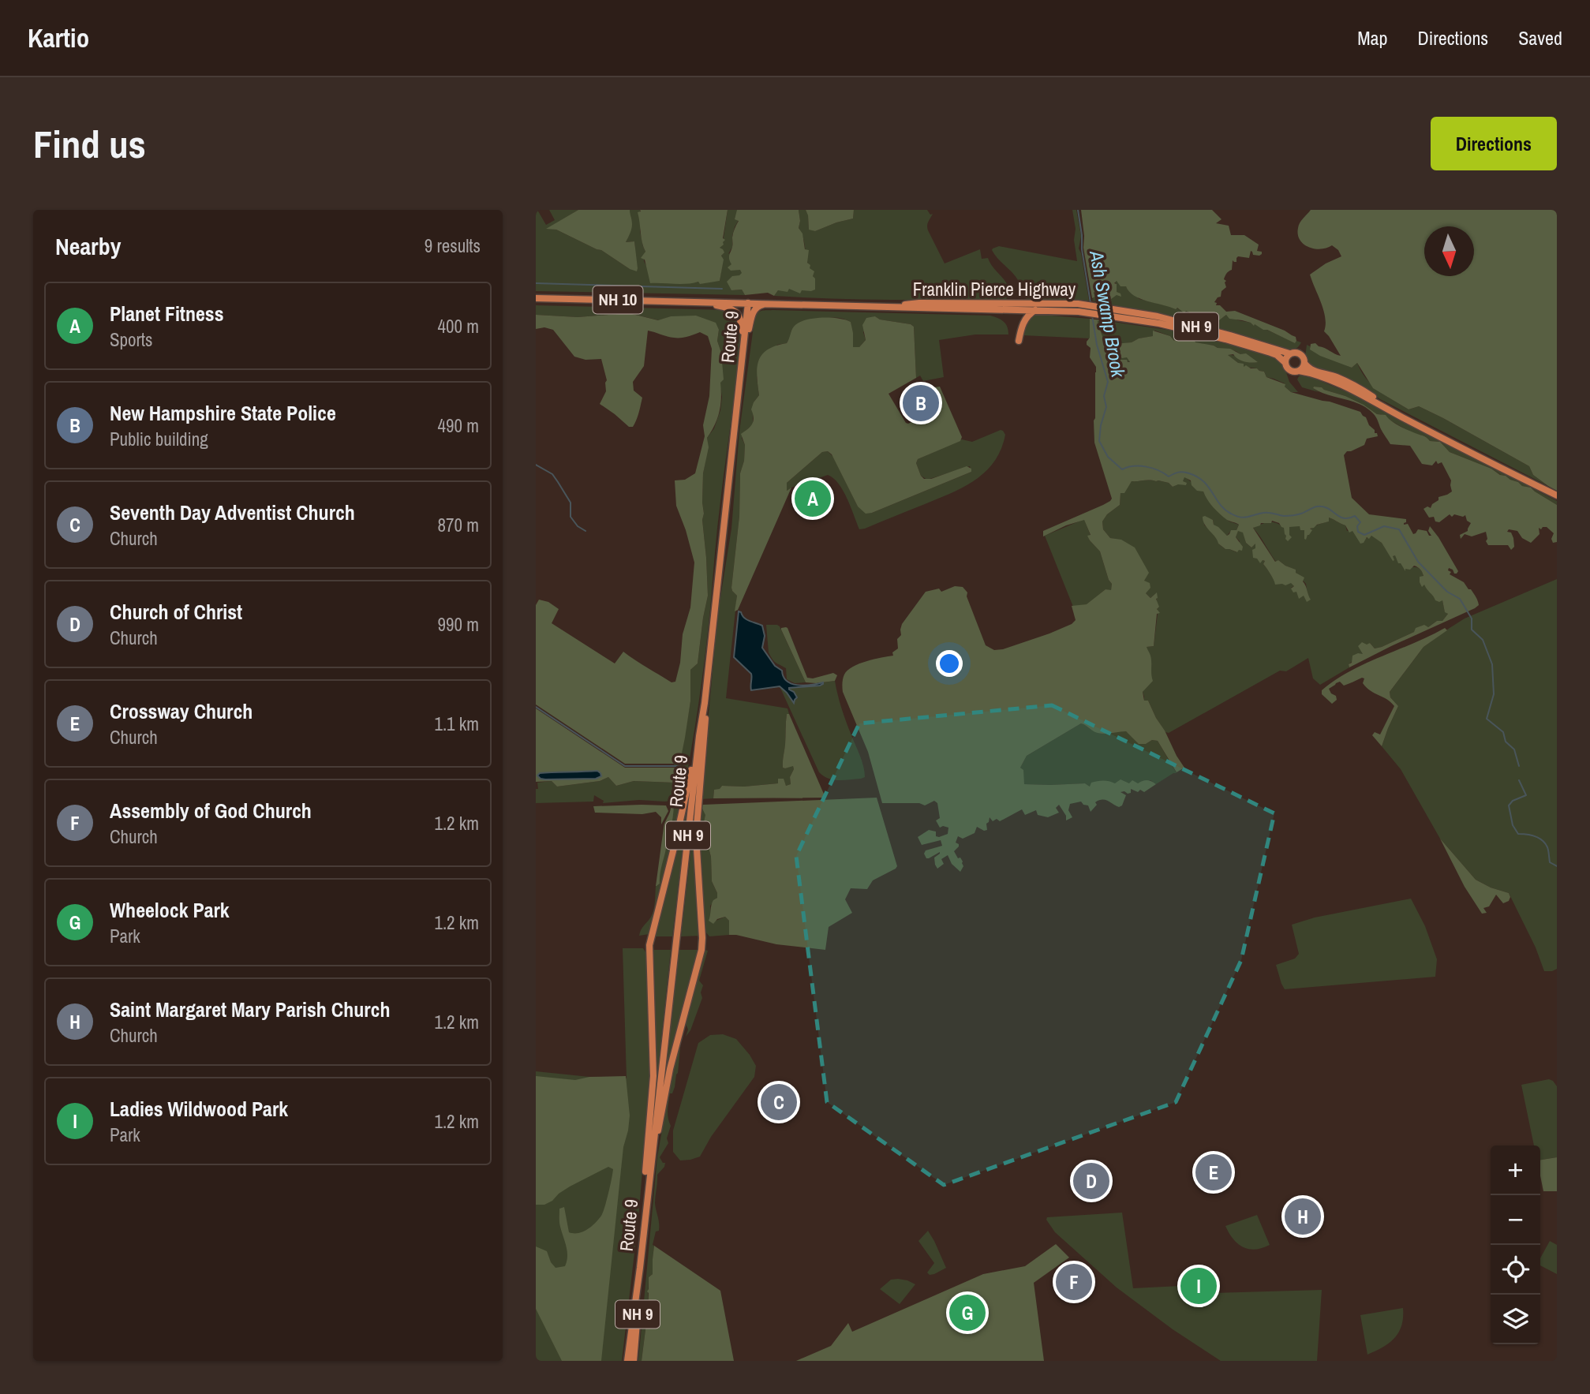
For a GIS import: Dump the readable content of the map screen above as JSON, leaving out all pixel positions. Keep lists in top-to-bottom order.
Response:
{
  "streets": {
    "highway": [
      "Franklin Pierce Highway",
      "NH 10",
      "NH 9",
      "Route 9"
    ]
  },
  "crossings": [
    ["Franklin Pierce Highway", "NH 10"],
    ["Franklin Pierce Highway", "NH 9"],
    ["Franklin Pierce Highway", "Route 9"],
    ["NH 10", "Route 9"],
    ["NH 9", "Route 9"]
  ],
  "water": ["Ash Swamp Brook"],
  "north": "bottom",
  "page": {
    "header": "Kartio",
    "nav": ["Map", "Directions", "Saved"],
    "buttons": "Directions",
    "title": "Find us",
    "heading": ["Nearby", "9 results"],
    "list": [
      {
        "mark": "A",
        "name": "Planet Fitness",
        "note": "Sports",
        "value": "400 m"
      },
      {
        "mark": "B",
        "name": "New Hampshire State Police",
        "note": "Public building",
        "value": "490 m"
      },
      {
        "mark": "C",
        "name": "Seventh Day Adventist Church",
        "note": "Church",
        "value": "870 m"
      },
      {
        "mark": "D",
        "name": "Church of Christ",
        "note": "Church",
        "value": "990 m"
      },
      {
        "mark": "E",
        "name": "Crossway Church",
        "note": "Church",
        "value": "1.1 km"
      },
      {
        "mark": "F",
        "name": "Assembly of God Church",
        "note": "Church",
        "value": "1.2 km"
      },
      {
        "mark": "G",
        "name": "Wheelock Park",
        "note": "Park",
        "value": "1.2 km"
      },
      {
        "mark": "H",
        "name": "Saint Margaret Mary Parish Church",
        "note": "Church",
        "value": "1.2 km"
      },
      {
        "mark": "I",
        "name": "Ladies Wildwood Park",
        "note": "Park",
        "value": "1.2 km"
      }
    ],
    "pins": [
      "B",
      "A",
      "C",
      "E",
      "D",
      "H",
      "F",
      "I",
      "G"
    ],
    "map_buttons": ["+", "−"]
  }
}
